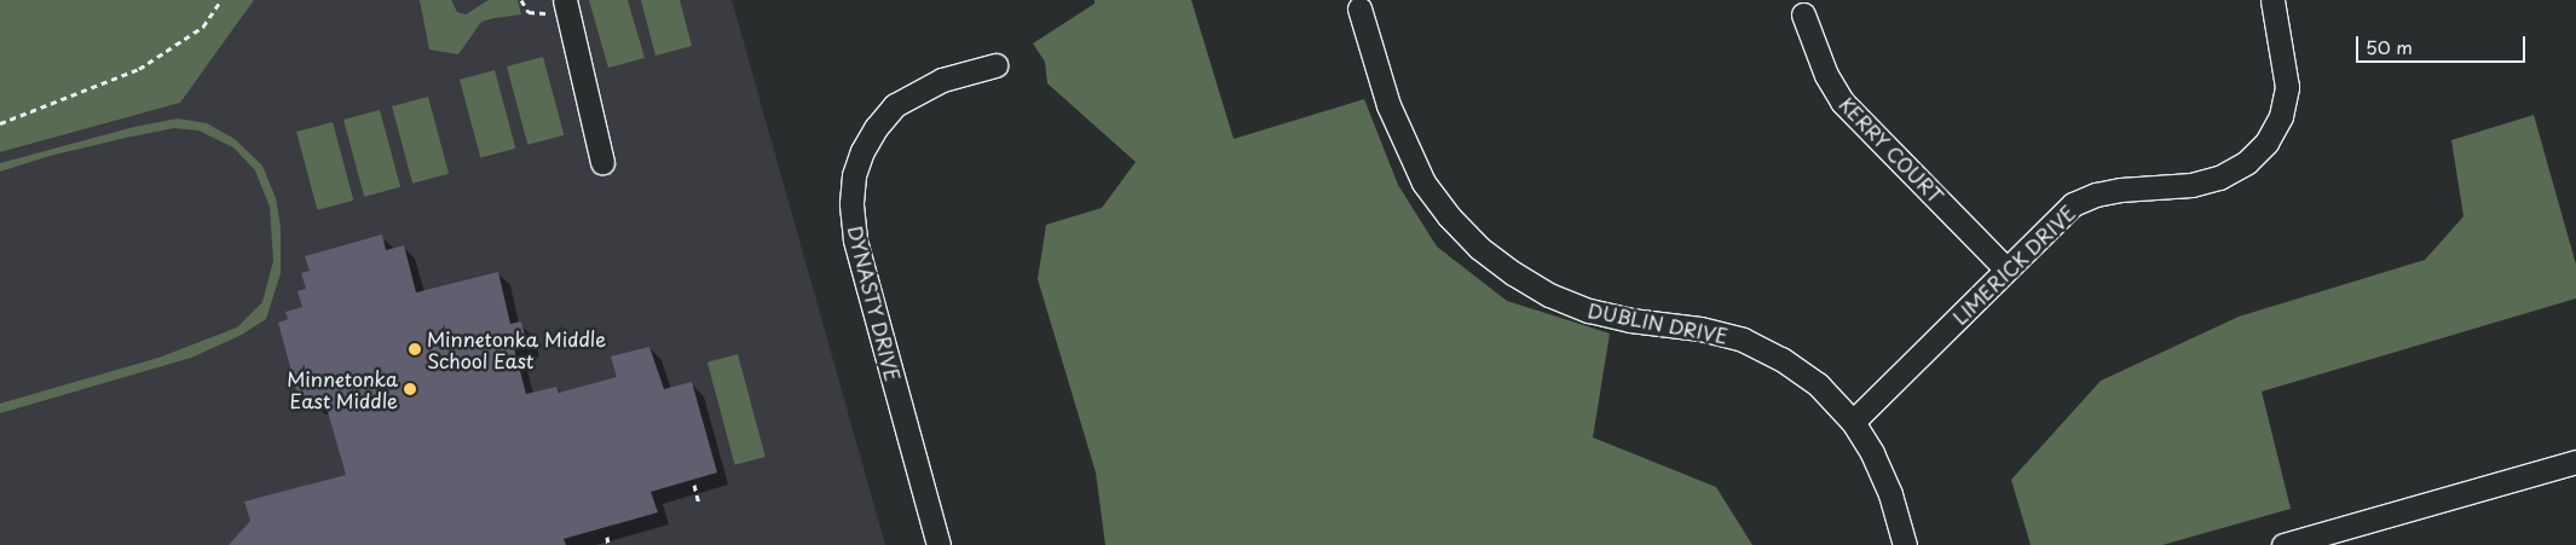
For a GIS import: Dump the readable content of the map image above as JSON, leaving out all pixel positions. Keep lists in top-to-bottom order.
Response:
{
  "streets": {
    "street": [
      "KERRY COURT",
      "LIMERICK DRIVE",
      "DYNASTY DRIVE",
      "DUBLIN DRIVE"
    ]
  },
  "crossings": [
    ["KERRY COURT", "LIMERICK DRIVE"],
    ["LIMERICK DRIVE", "DUBLIN DRIVE"]
  ],
  "places": ["Minnetonka Middle School East", "Minnetonka East Middle"],
  "scale_bar": "50 m"
}
